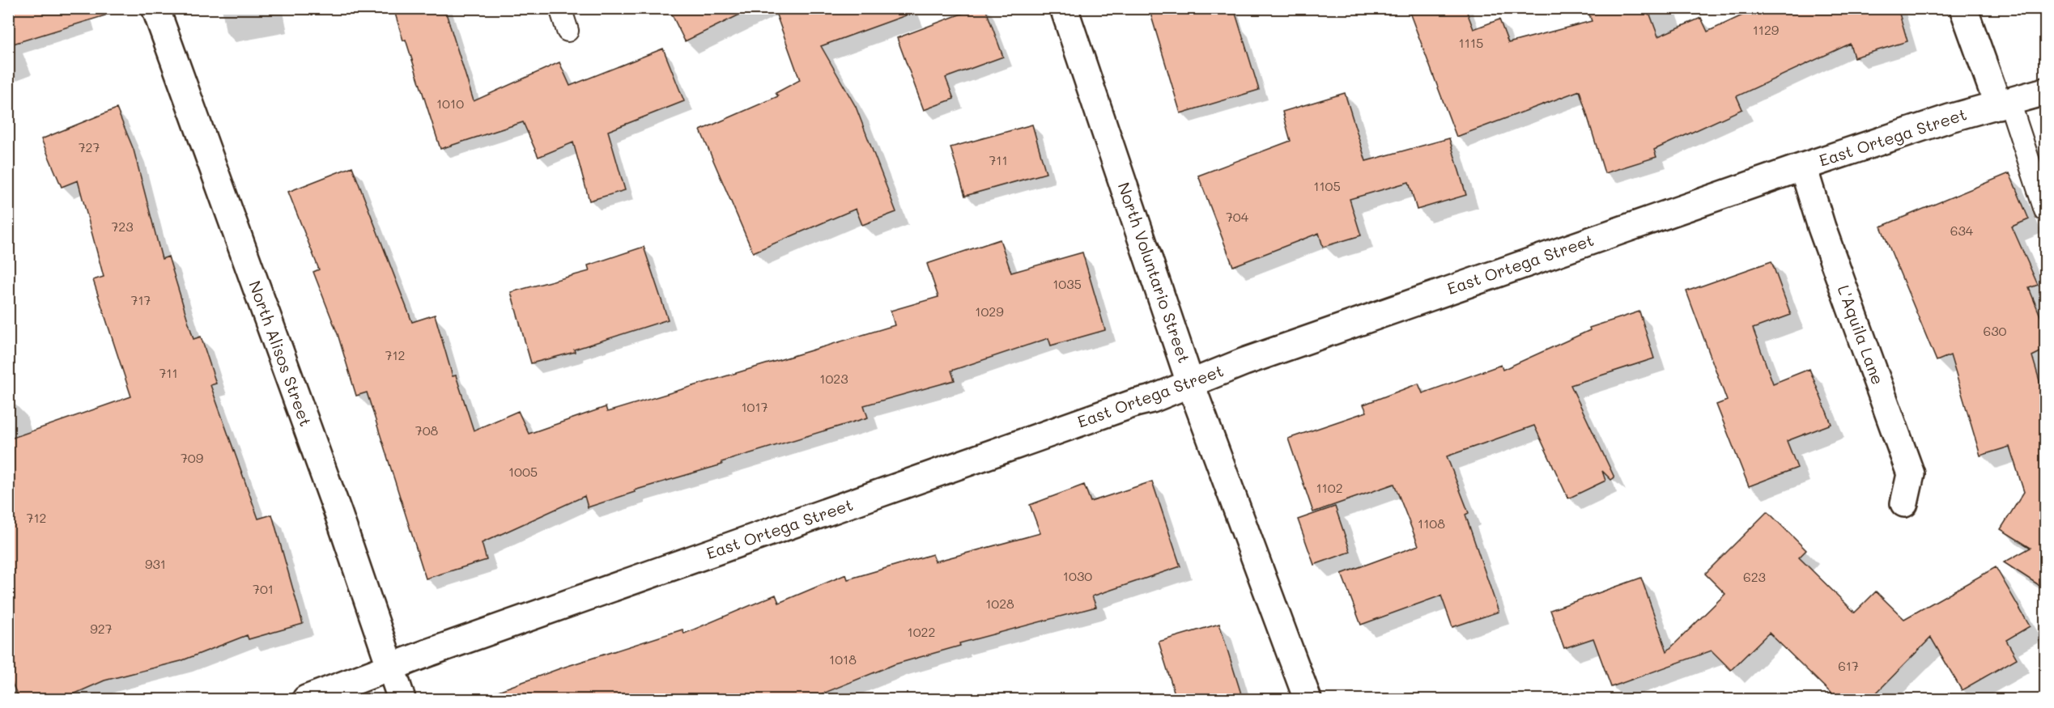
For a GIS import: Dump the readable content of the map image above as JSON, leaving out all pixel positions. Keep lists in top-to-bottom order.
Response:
{
  "streets": {
    "street": [
      "East Ortega Street",
      "North Voluntario Street",
      "L'Aquila Lane",
      "North Alisos Street"
    ]
  },
  "crossings": [
    ["East Ortega Street", "North Voluntario Street"],
    ["East Ortega Street", "L'Aquila Lane"],
    ["East Ortega Street", "North Alisos Street"]
  ],
  "house_numbers": [
    "1129",
    "1115",
    "1010",
    "727",
    "711",
    "1105",
    "704",
    "723",
    "634",
    "1035",
    "717",
    "1029",
    "630",
    "712",
    "711",
    "1023",
    "1017",
    "708",
    "709",
    "1005",
    "1102",
    "712",
    "1108",
    "931",
    "1030",
    "623",
    "701",
    "1028",
    "927",
    "1022",
    "1018",
    "617"
  ]
}
